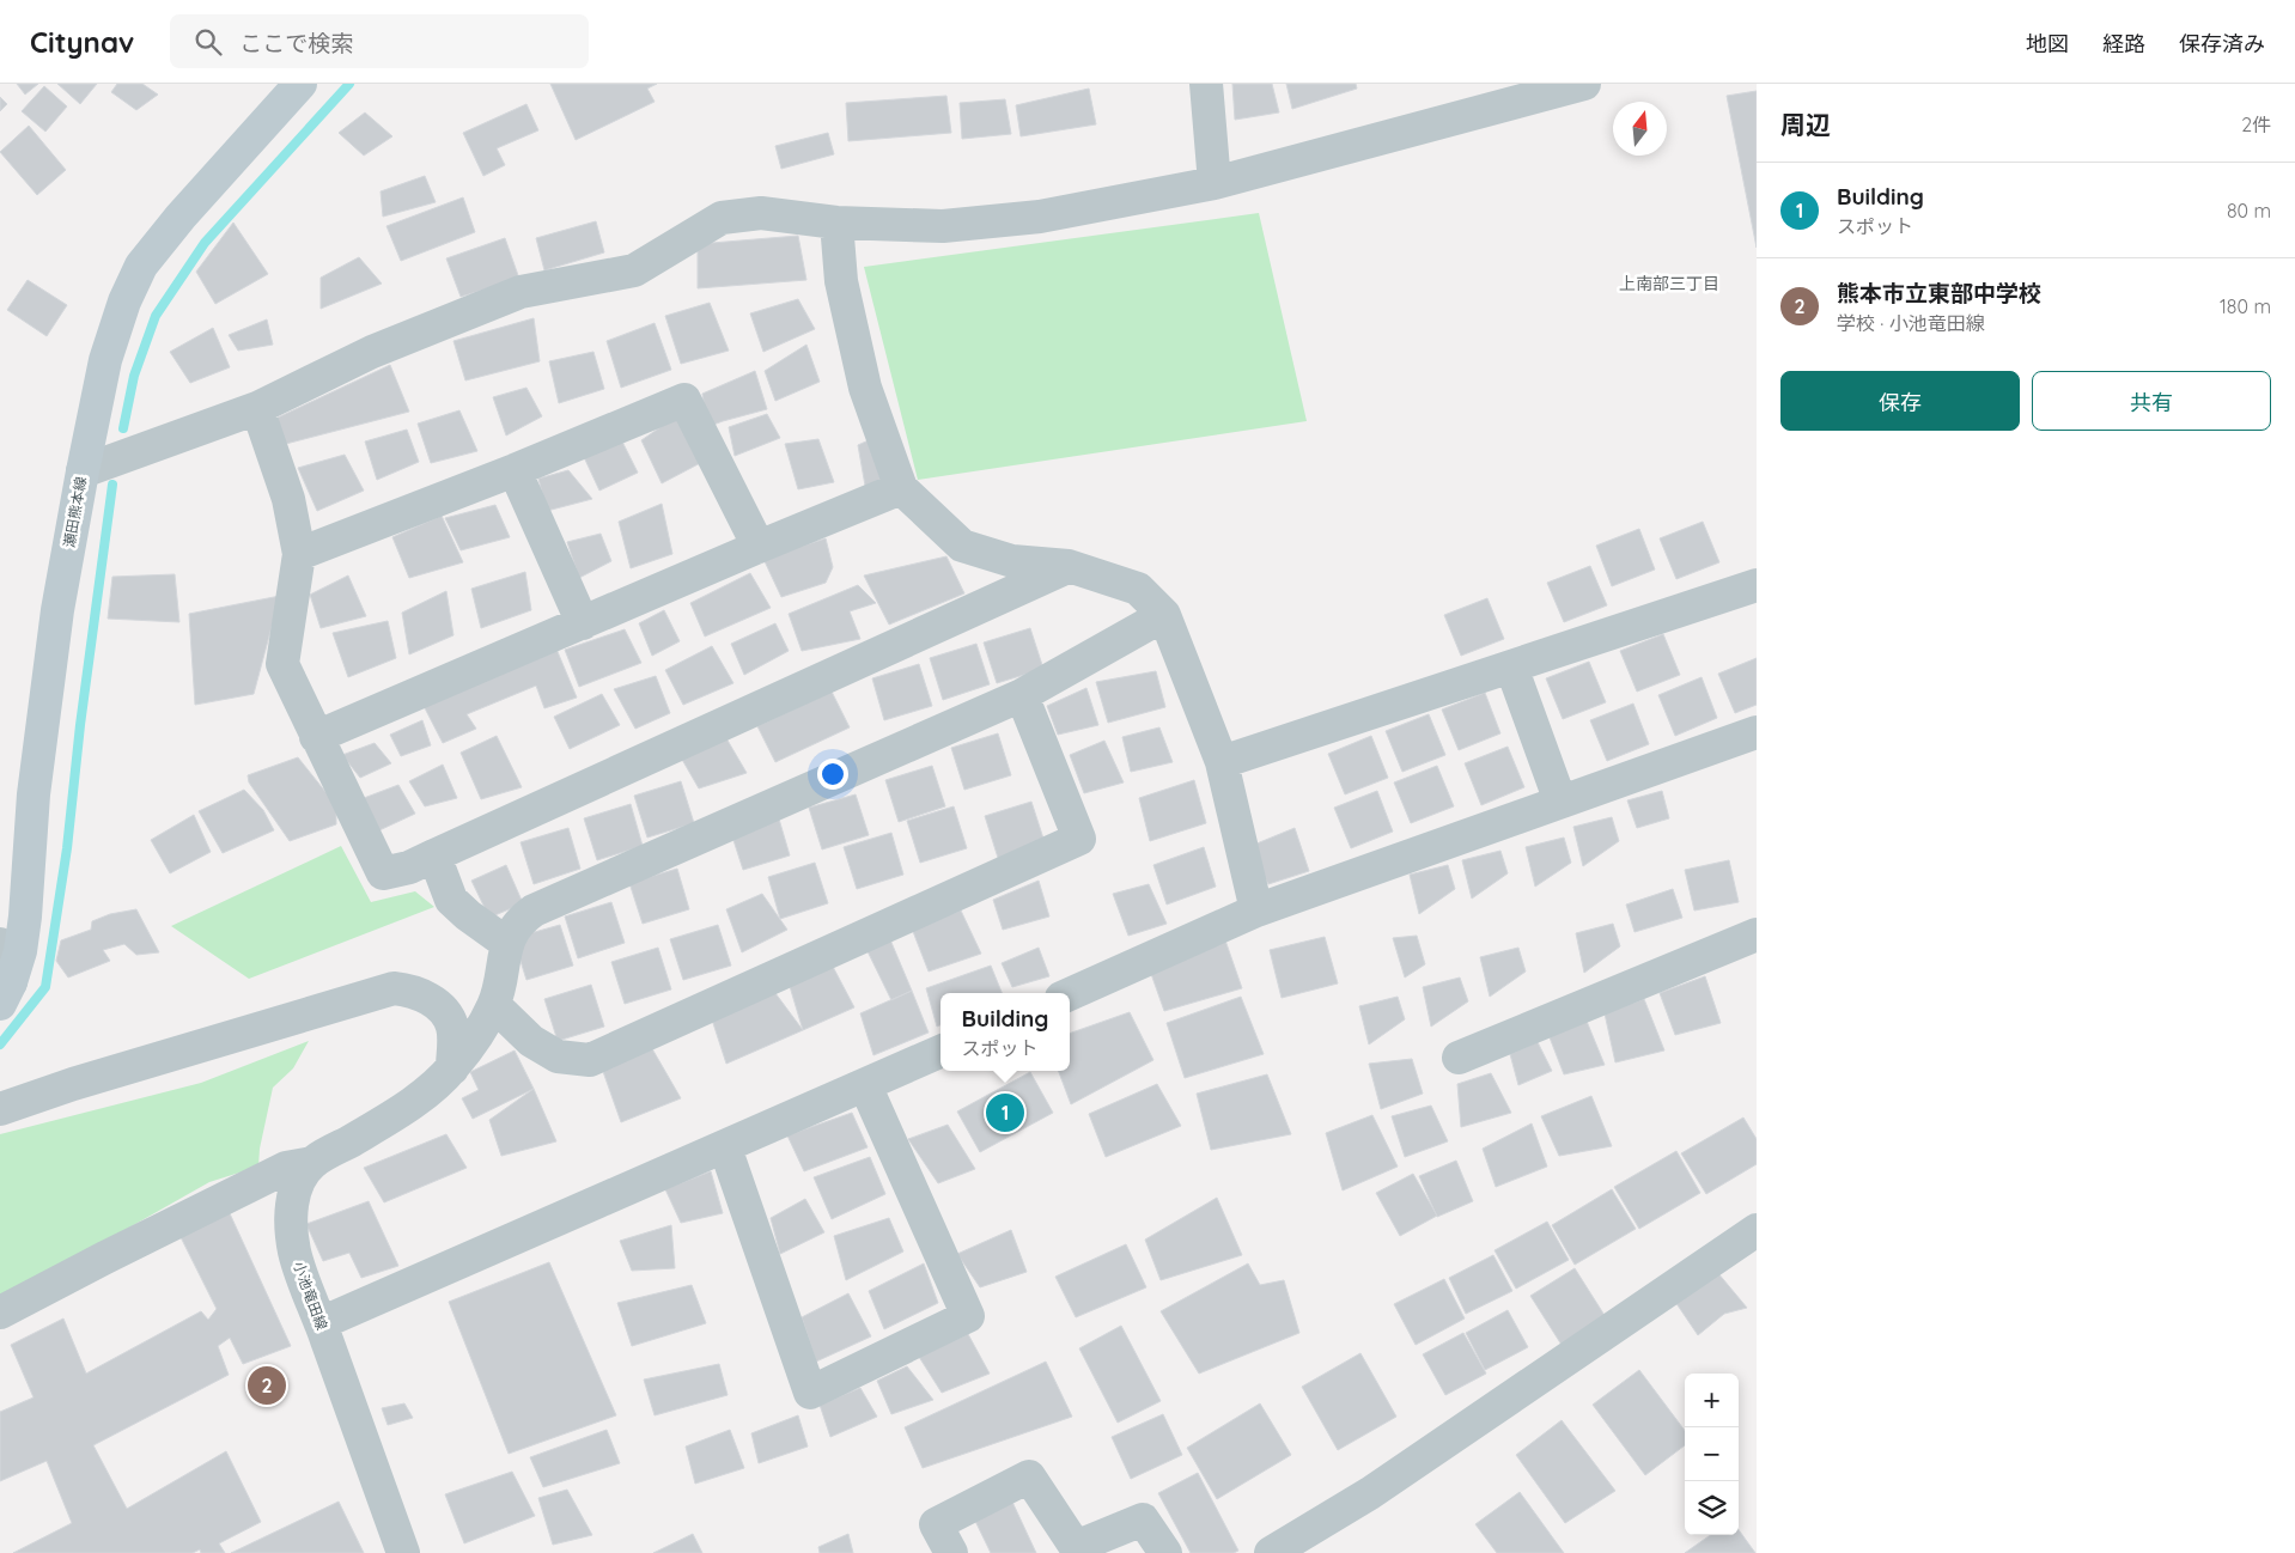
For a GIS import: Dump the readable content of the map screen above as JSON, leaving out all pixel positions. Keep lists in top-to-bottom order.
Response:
{
  "streets": {
    "main road": ["瀬田熊本線"],
    "street": ["小池竜田線"]
  },
  "districts": ["上南部三丁目"],
  "north": "top",
  "page": {
    "header": "Citynav",
    "search": "ここで検索",
    "nav": ["地図", "経路", "保存済み"],
    "heading": ["周辺", "2件"],
    "list": [
      {
        "mark": "1",
        "name": "Building",
        "note": "スポット",
        "value": "80 m"
      },
      {
        "mark": "2",
        "name": "熊本市立東部中学校",
        "note": "学校 · 小池竜田線",
        "value": "180 m"
      }
    ],
    "buttons": ["保存", "共有"],
    "popup": ["Building", "スポット"],
    "pins": ["1", "2"],
    "map_buttons": ["+", "−"]
  }
}
